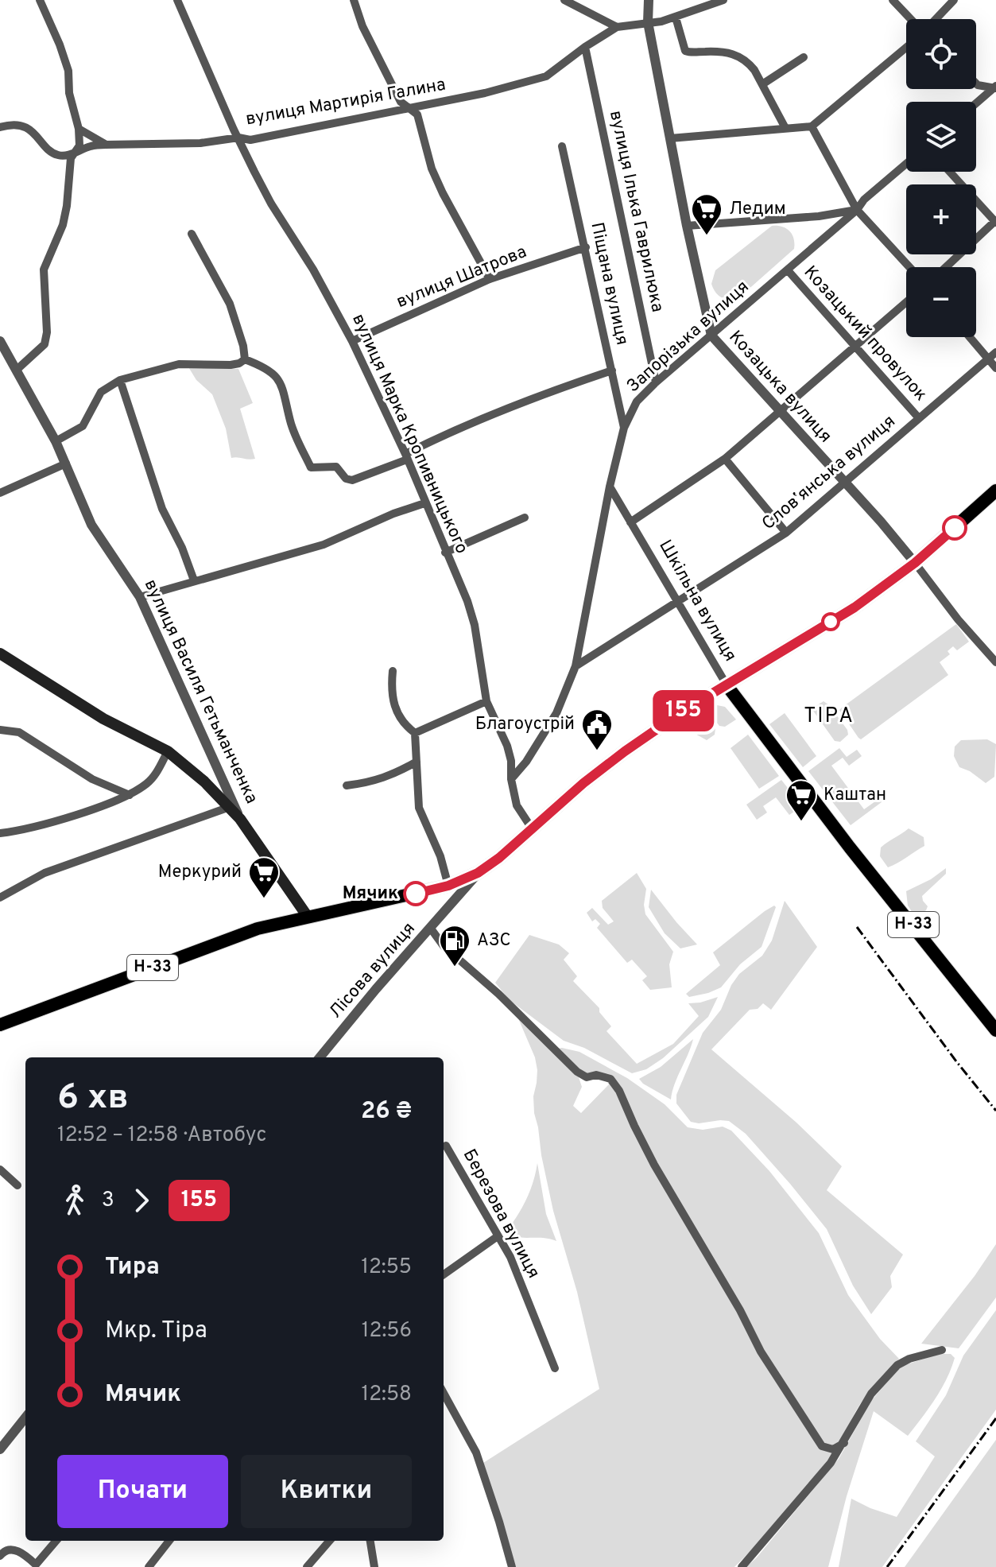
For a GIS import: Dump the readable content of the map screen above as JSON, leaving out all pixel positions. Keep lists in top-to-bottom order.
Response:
{
  "streets": {
    "main road": ["Шкільна вулиця", "вулиця Василя Гетьманченка", "Н-33"],
    "street": [
      "вулиця Мартирія Галина",
      "вулиця Ілька Гаврилюка",
      "вулиця Шатрова",
      "Піщана вулиця",
      "Козацький провулок",
      "Запорізька вулиця",
      "Козацька вулиця",
      "вулиця Марка Кропивницького",
      "Словʼянська вулиця",
      "Лісова вулиця",
      "Березова вулиця"
    ]
  },
  "crossings": [
    ["вулиця Мартирія Галина", "вулиця Ілька Гаврилюка"],
    ["вулиця Мартирія Галина", "вулиця Марка Кропивницького"],
    ["вулиця Ілька Гаврилюка", "Запорізька вулиця"],
    ["вулиця Шатрова", "Піщана вулиця"],
    ["вулиця Шатрова", "вулиця Марка Кропивницького"],
    ["Піщана вулиця", "Запорізька вулиця"],
    ["Козацький провулок", "Запорізька вулиця"],
    ["Козацький провулок", "Словʼянська вулиця"],
    ["Запорізька вулиця", "Козацька вулиця"],
    ["Запорізька вулиця", "вулиця Марка Кропивницького"],
    ["Запорізька вулиця", "Словʼянська вулиця"],
    ["Запорізька вулиця", "Шкільна вулиця"],
    ["Козацька вулиця", "Словʼянська вулиця"],
    ["вулиця Марка Кропивницького", "Н-33"],
    ["Словʼянська вулиця", "Шкільна вулиця"],
    ["Шкільна вулиця", "Н-33"],
    ["вулиця Василя Гетьманченка", "Н-33"],
    ["Н-33", "Лісова вулиця"]
  ],
  "districts": ["ТІРА"],
  "places": {
    "supermarket": ["Ледим", "Каштан", "Меркурий"],
    "public building": ["Благоустрій"],
    "other": ["Мячик"],
    "fuel station": ["АЗС"]
  },
  "lines": ["bus line 155"],
  "page": {
    "on_map": "155",
    "map_buttons": ["+", "−"],
    "heading": ["6 хв", "12:52 – 12:58 · Автобус", "26 ₴"],
    "legs": ["3", "155"],
    "list": [
      {
        "name": "Тира",
        "value": "12:55"
      },
      {
        "name": "Мкр. Тіра",
        "value": "12:56"
      },
      {
        "name": "Мячик",
        "value": "12:58"
      }
    ],
    "buttons": ["Почати", "Квитки"]
  }
}
